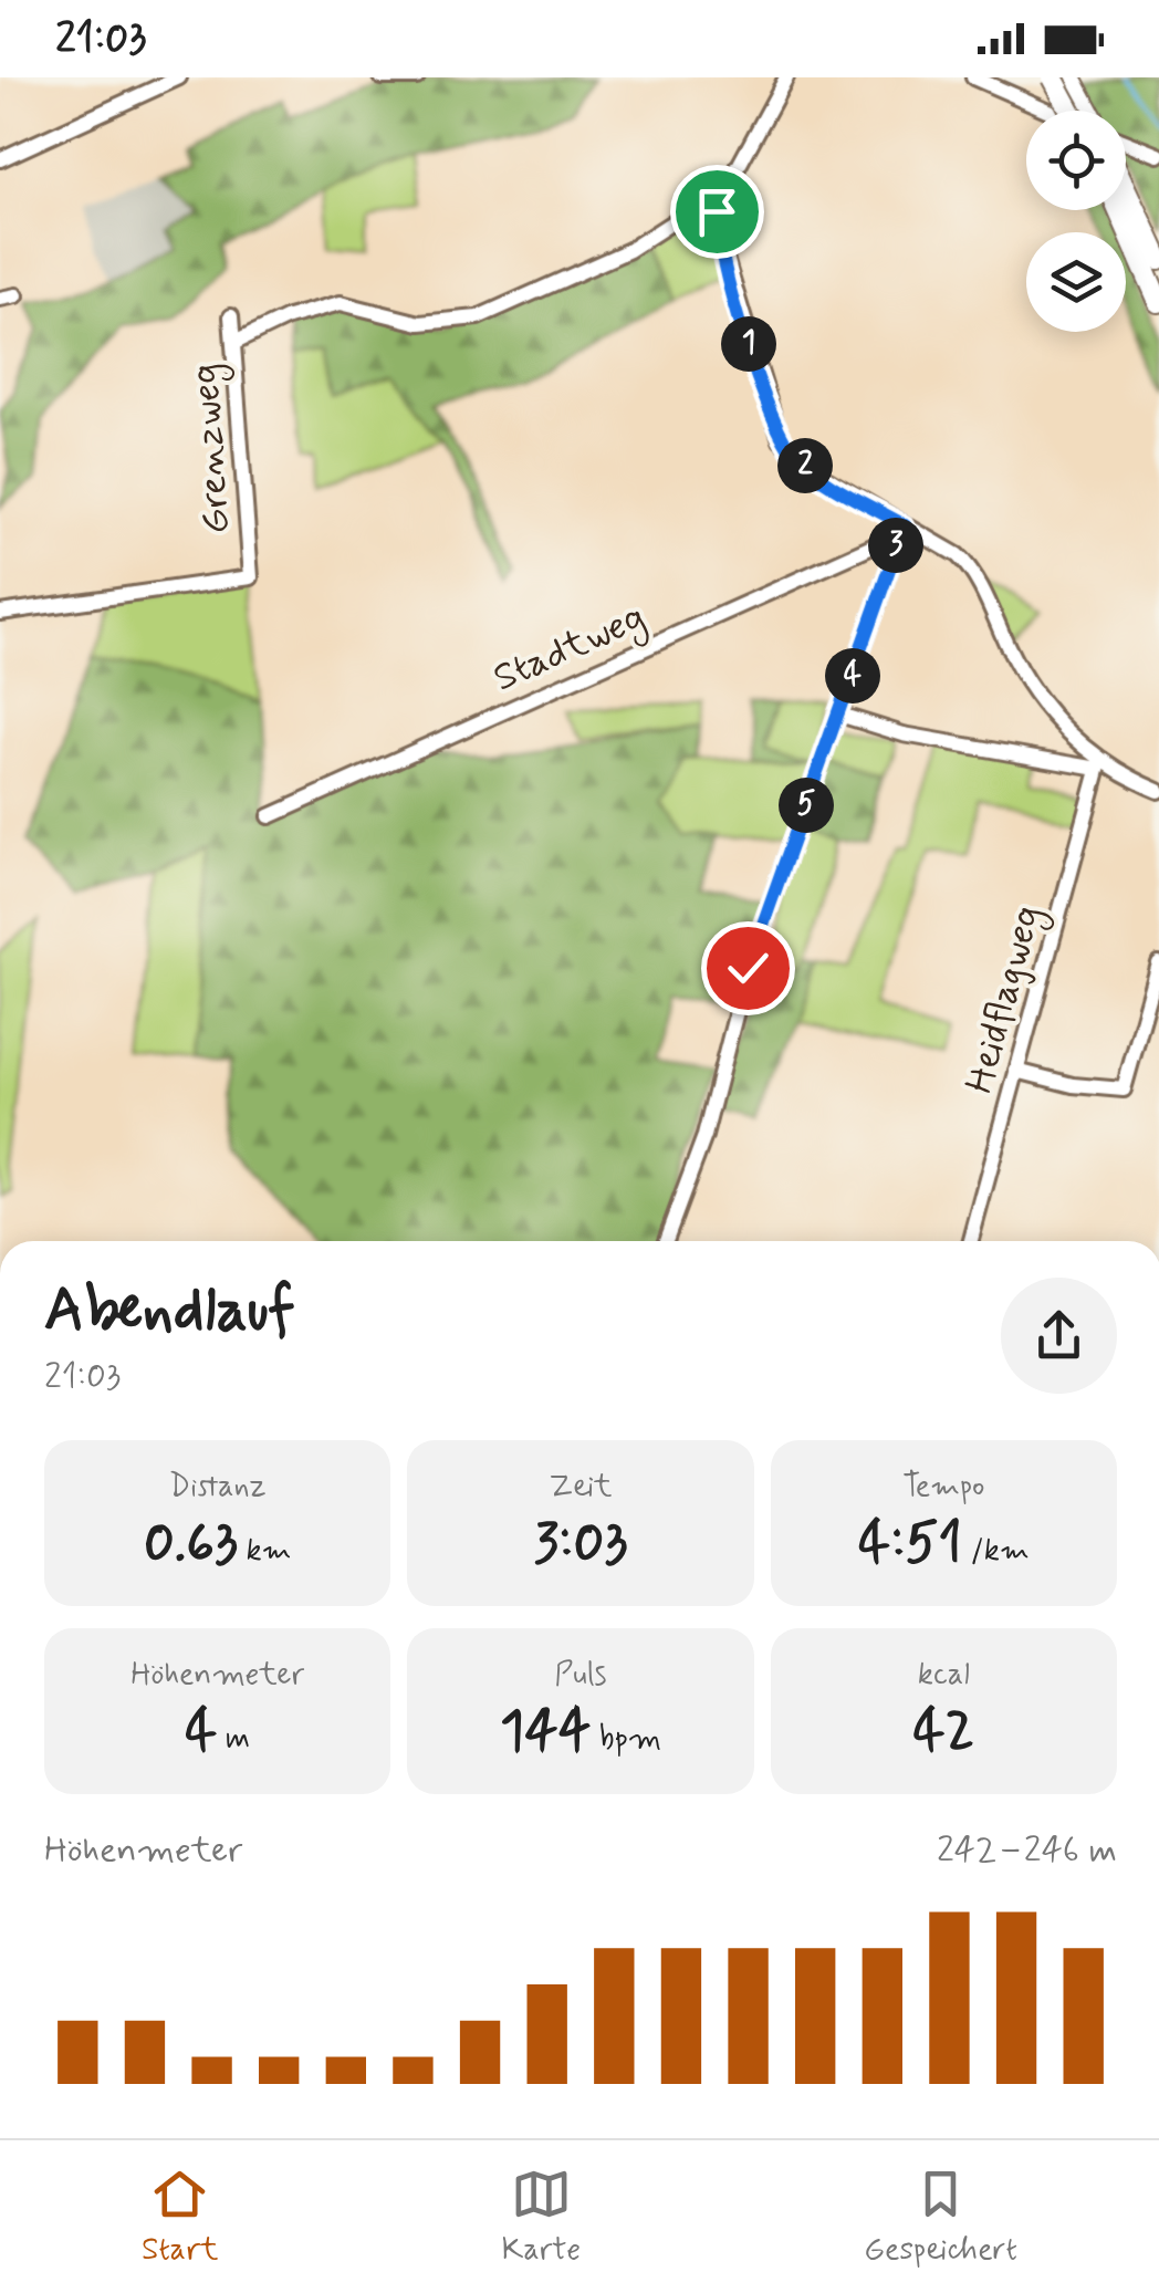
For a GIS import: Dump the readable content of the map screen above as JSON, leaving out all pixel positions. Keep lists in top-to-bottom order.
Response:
{
  "streets": {
    "street": ["Grenzweg", "Stadtweg", "Heidflagweg"]
  },
  "page": {
    "status": "21:03",
    "pins": [
      "1",
      "2",
      "3",
      "4",
      "5"
    ],
    "heading": ["Abendlauf", "21:03"],
    "stats": [
      ["Distanz", "0.63 km"],
      ["Zeit", "3:03"],
      ["Tempo", "4:51 /km"],
      ["Höhenmeter", "4 m"],
      ["Puls", "144 bpm"],
      ["kcal", "42"]
    ],
    "chart": ["Höhenmeter", "242–246 m"],
    "tabs": ["Start", "Karte", "Gespeichert"]
  }
}
